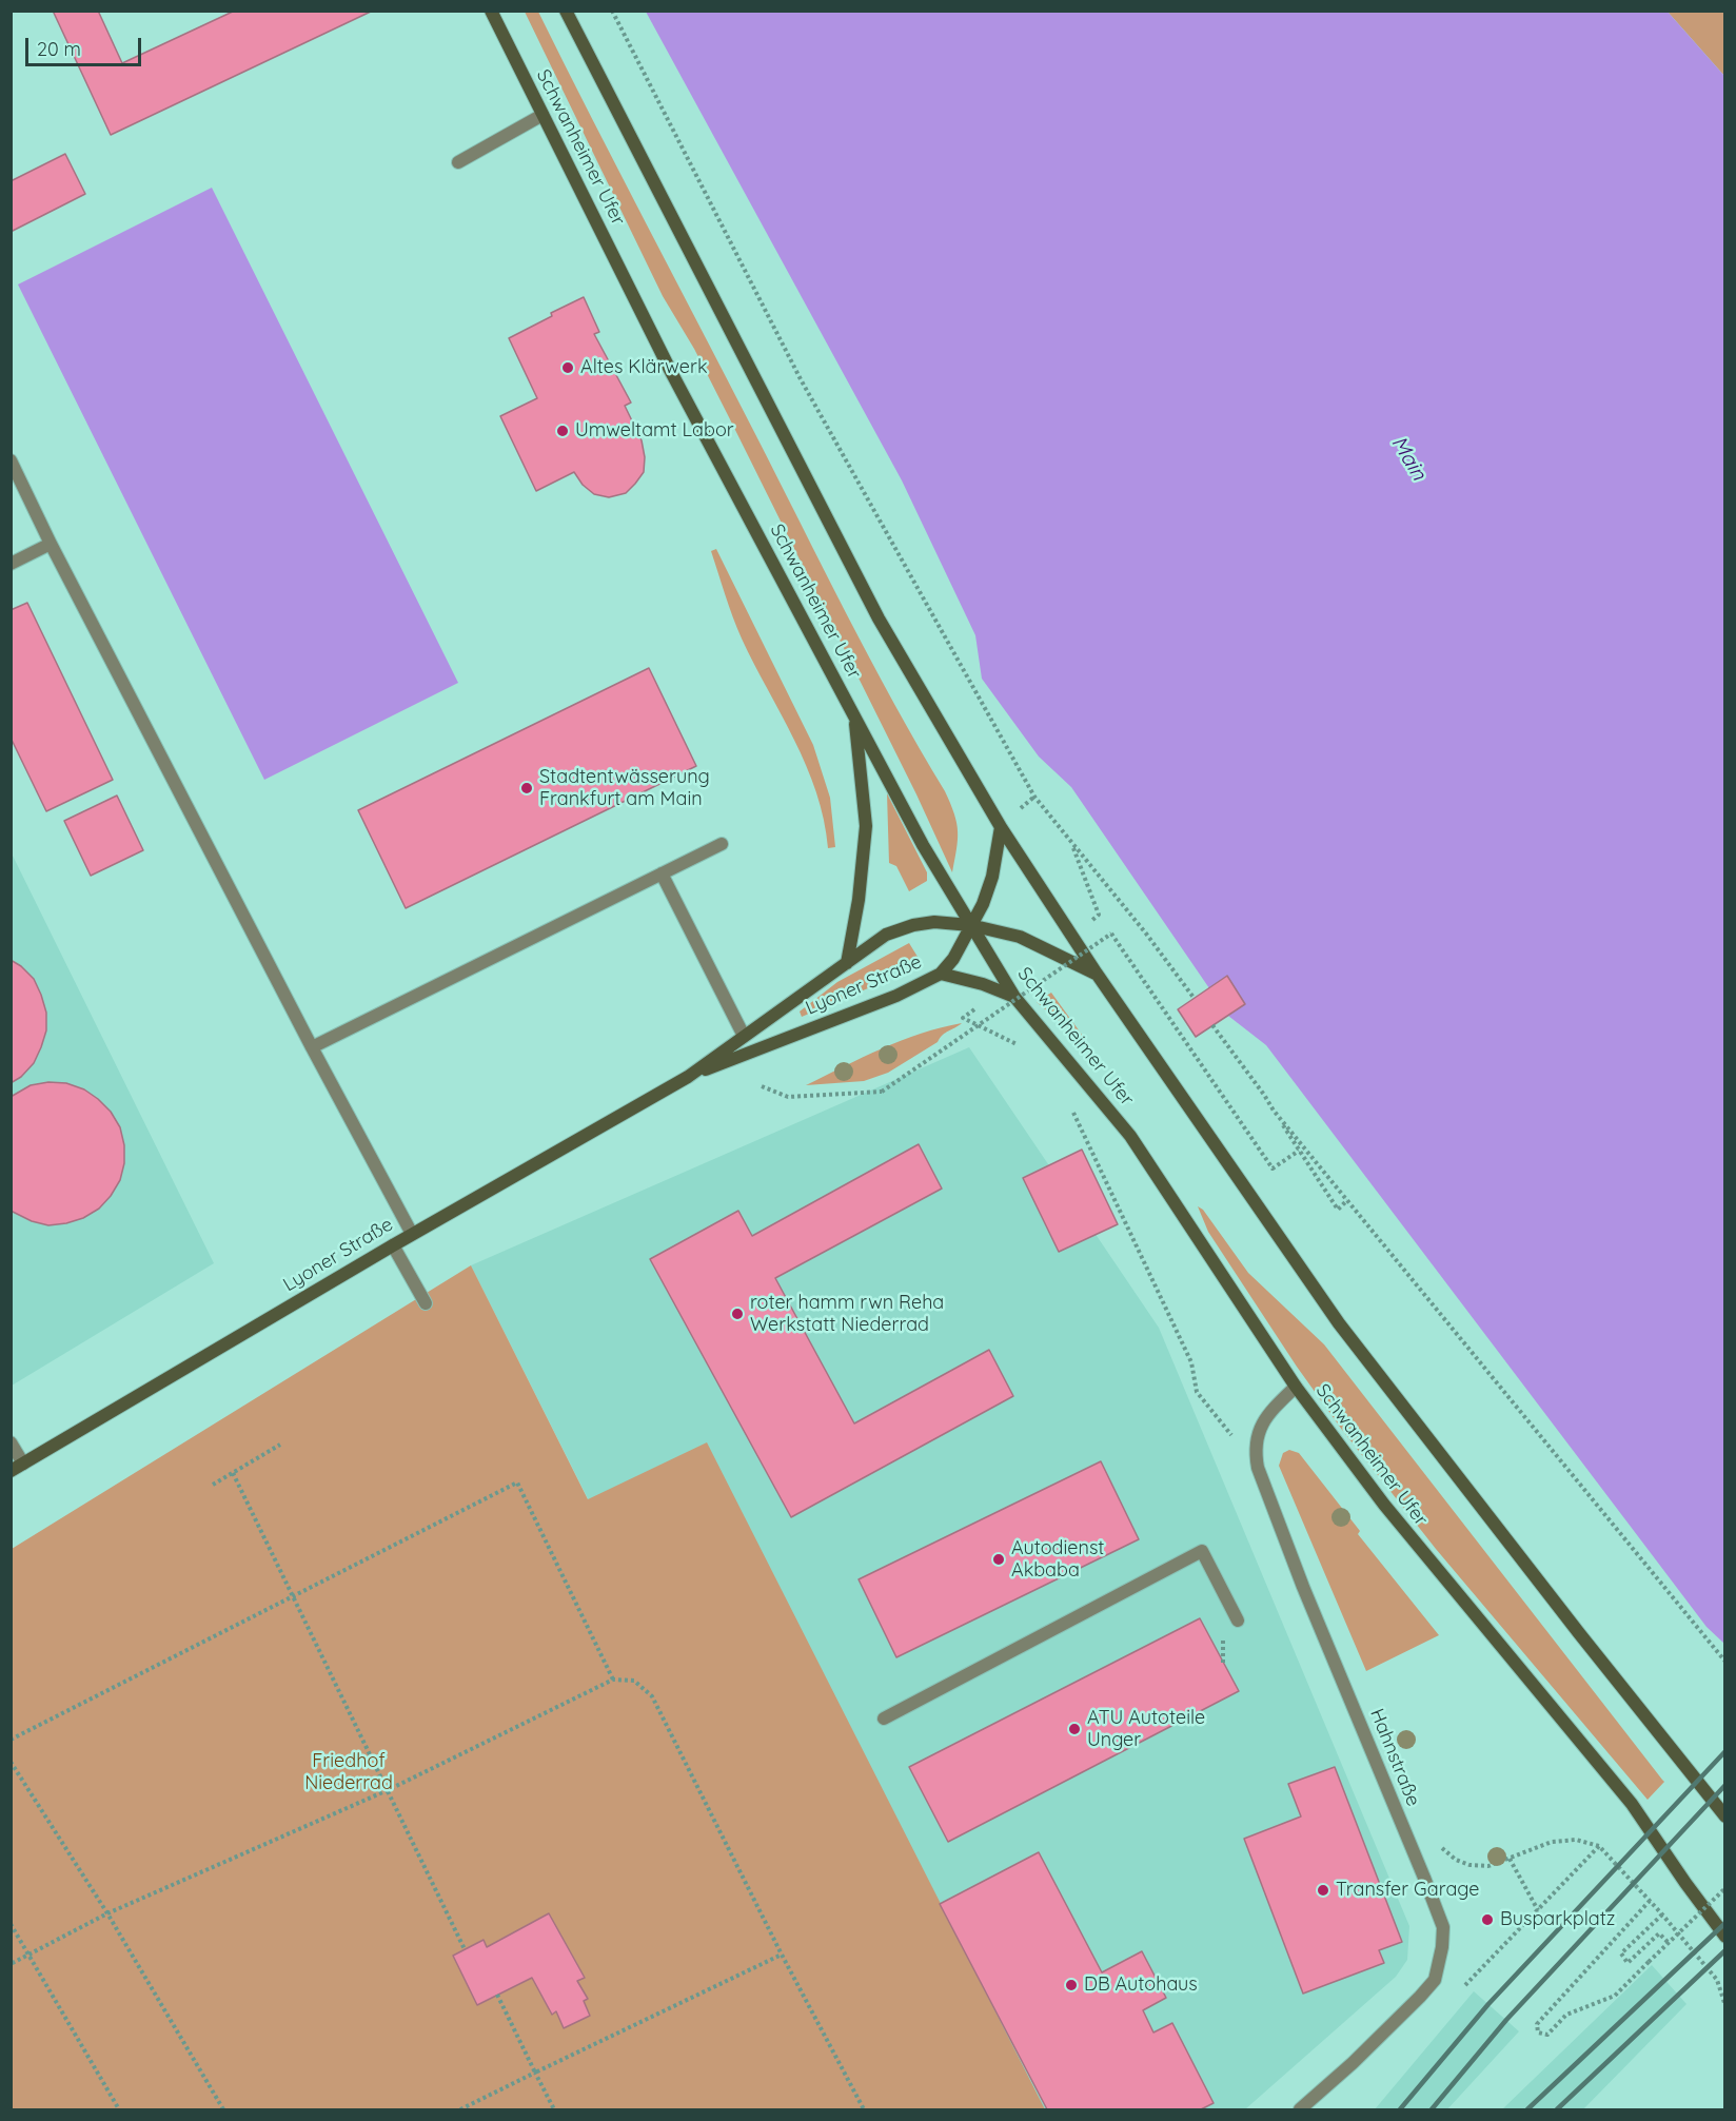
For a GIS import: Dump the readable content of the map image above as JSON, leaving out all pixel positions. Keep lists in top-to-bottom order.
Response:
{
  "streets": {
    "main road": ["Schwanheimer Ufer", "Lyoner Straße"],
    "street": ["Hahnstraße"]
  },
  "crossings": [
    ["Schwanheimer Ufer", "Lyoner Straße"],
    ["Schwanheimer Ufer", "Hahnstraße"]
  ],
  "water": ["Main"],
  "parks": ["Friedhof Niederrad"],
  "places": [
    "Altes Klärwerk",
    "Umweltamt Labor",
    "Stadtentwässerung Frankfurt am Main",
    "roter hamm rwn Reha Werkstatt Niederrad",
    "Autodienst Akbaba",
    "ATU Autoteile Unger",
    "Transfer Garage",
    "Busparkplatz",
    "DB Autohaus"
  ],
  "scale_bar": "20 m"
}
